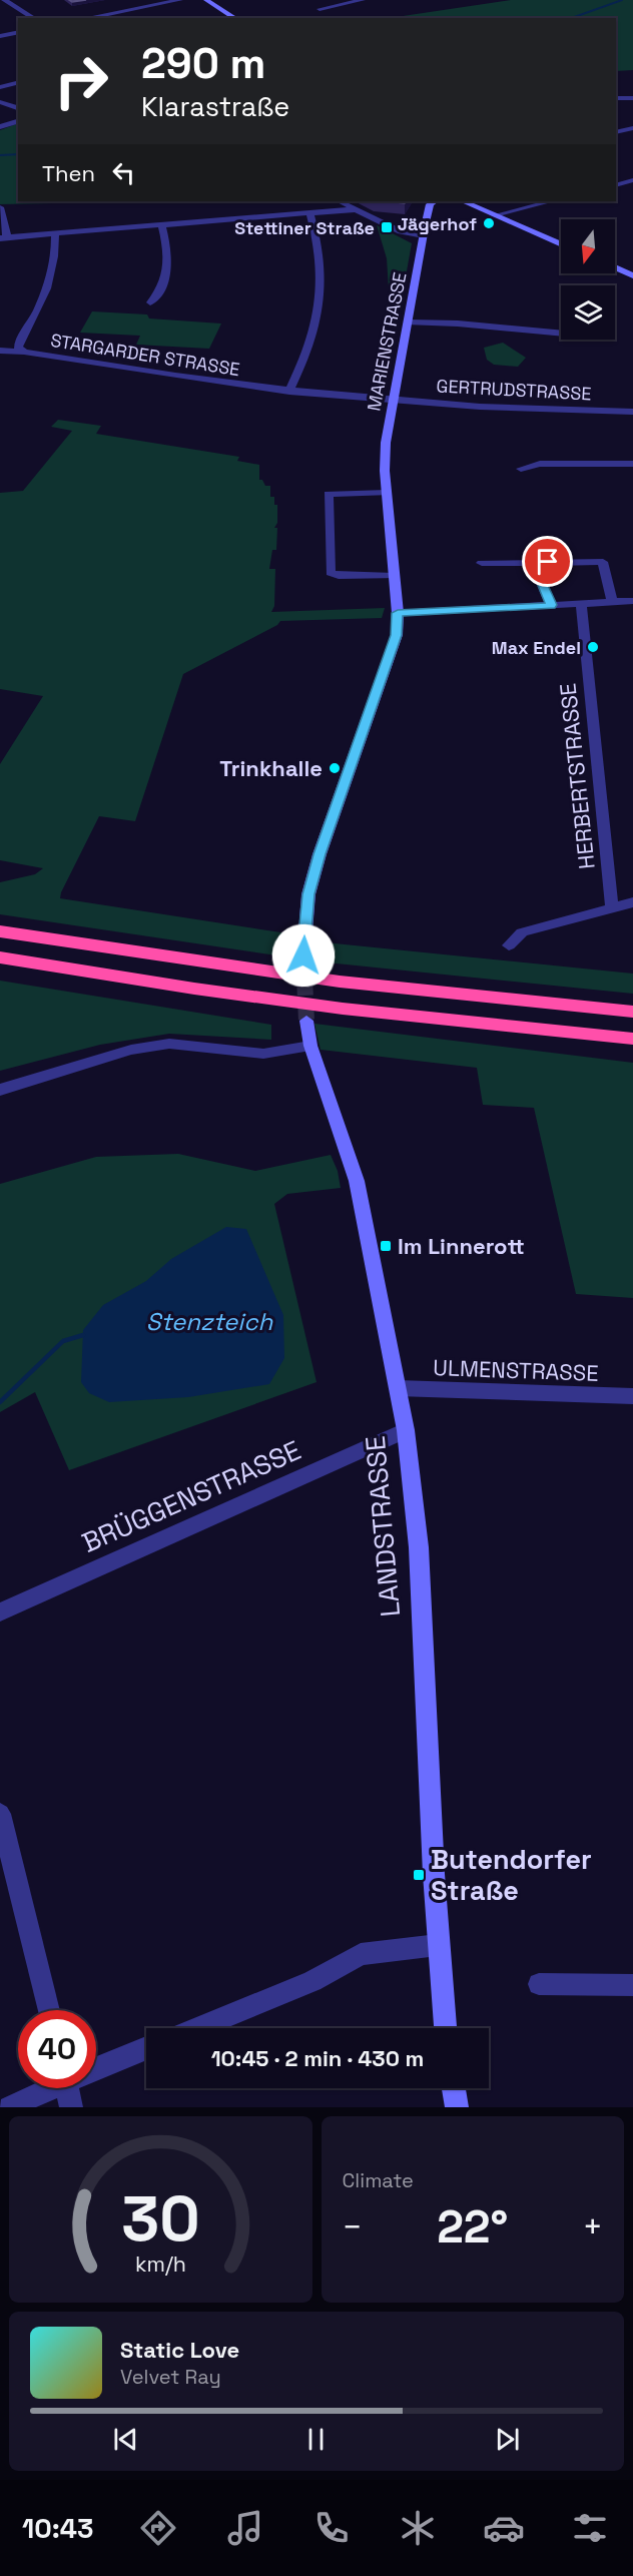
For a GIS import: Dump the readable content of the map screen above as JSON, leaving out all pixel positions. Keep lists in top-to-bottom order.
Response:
{
  "streets": {
    "street": [
      "MARIENSTRASSE",
      "STARGARDER STRASSE",
      "GERTRUDSTRASSE",
      "HERBERTSTRASSE",
      "ULMENSTRASSE",
      "BRÜGGENSTRASSE",
      "LANDSTRASSE"
    ]
  },
  "crossings": [
    ["MARIENSTRASSE", "STARGARDER STRASSE"],
    ["MARIENSTRASSE", "GERTRUDSTRASSE"],
    ["STARGARDER STRASSE", "GERTRUDSTRASSE"],
    ["ULMENSTRASSE", "LANDSTRASSE"],
    ["BRÜGGENSTRASSE", "LANDSTRASSE"]
  ],
  "water": ["Stenzteich"],
  "places": {
    "other": ["Jägerhof", "Max Endel", "Trinkhalle"],
    "transit": ["Stettiner Straße", "Im Linnerott", "Butendorfer Straße"]
  },
  "north": "bottom",
  "page": {
    "turn": ["290 m", "Klarastraße"],
    "then": "Then",
    "limit": "40",
    "trip": "10:45 · 2 min · 430 m",
    "tile": "Climate",
    "heat": ["−", "22°", "+"],
    "song": ["Static Love", "Velvet Ray"],
    "tabs": "10:43",
    "gauge": ["30", "km/h"]
  }
}
